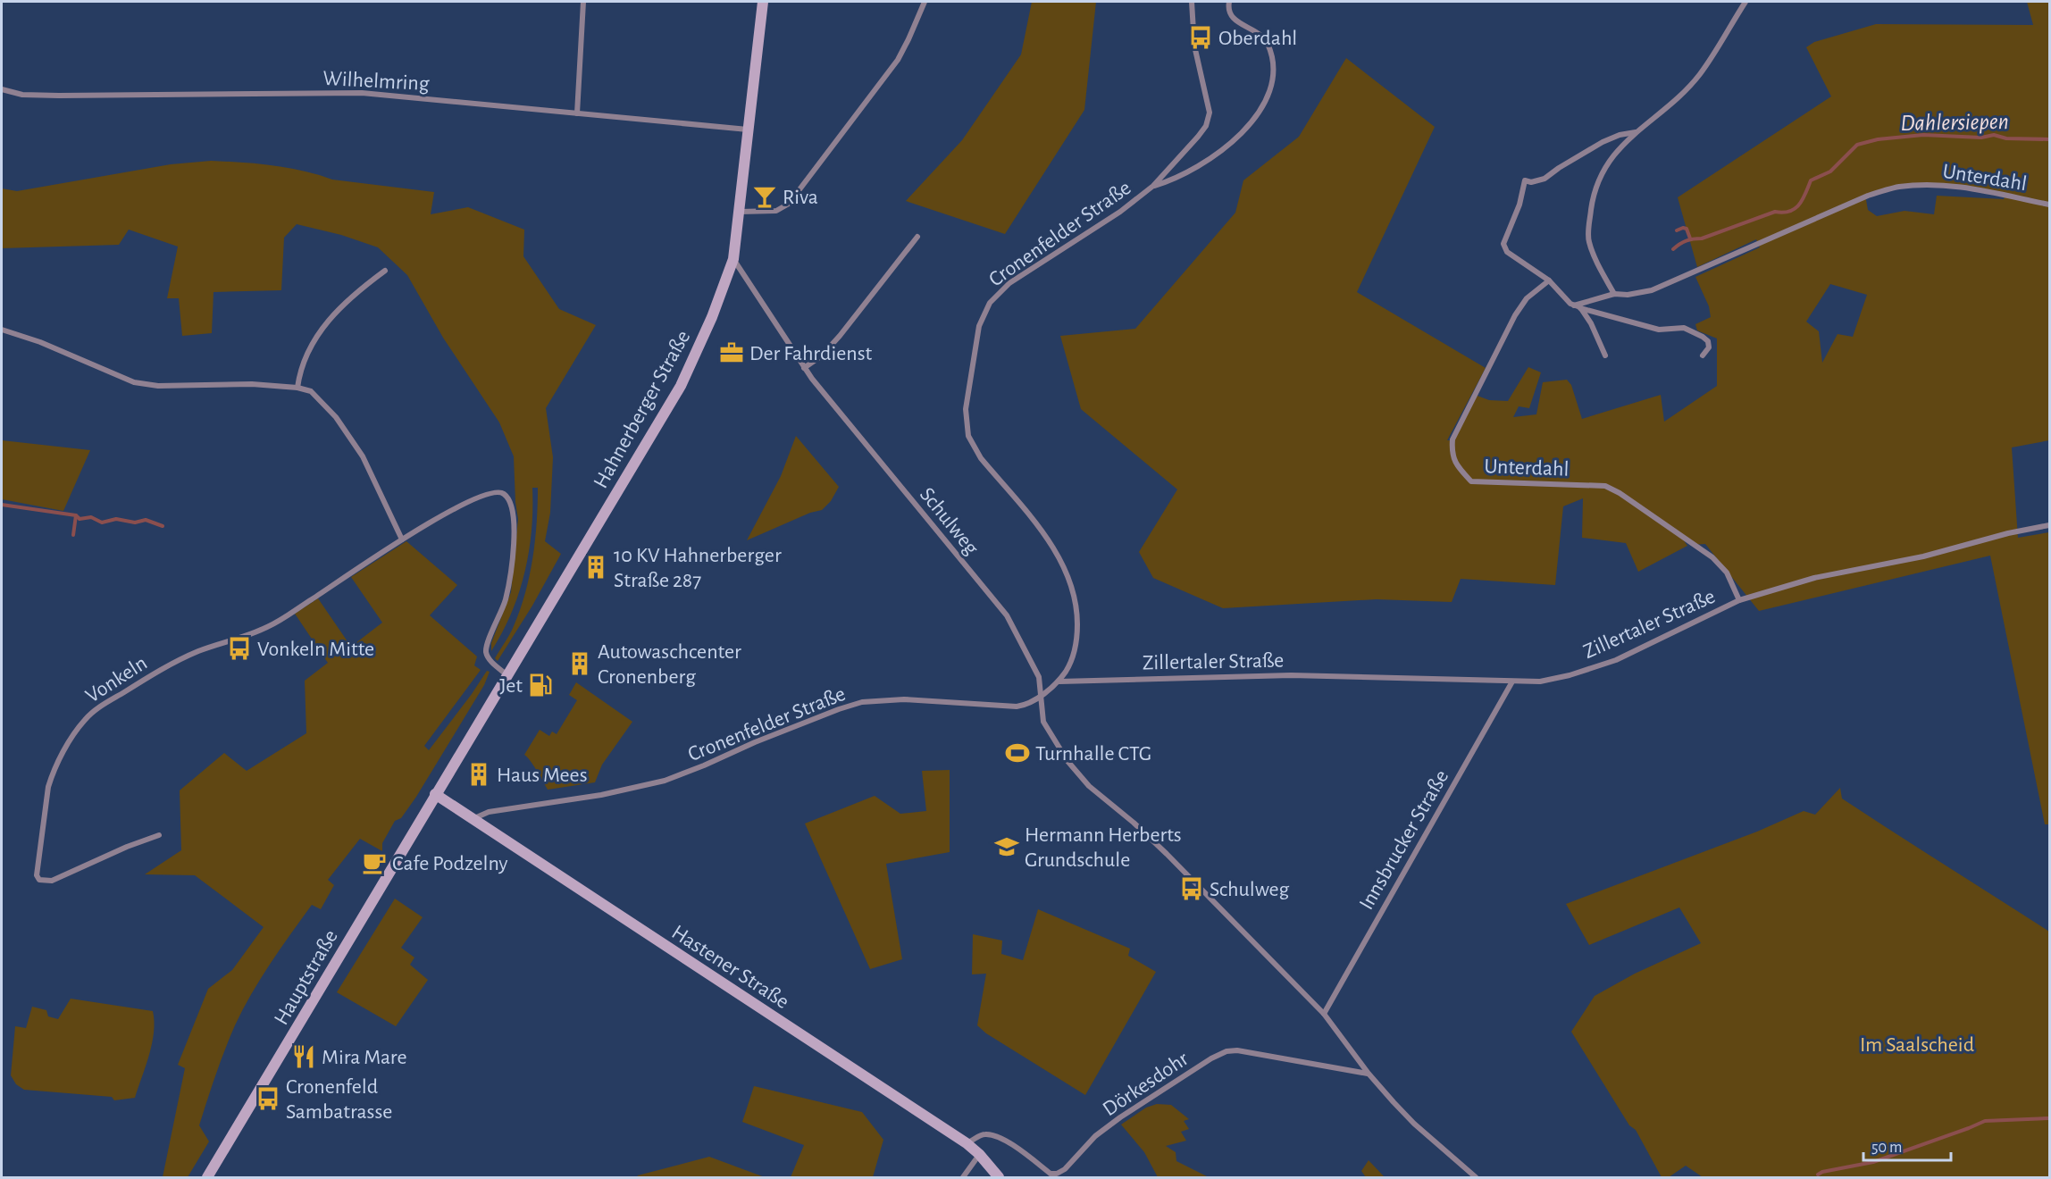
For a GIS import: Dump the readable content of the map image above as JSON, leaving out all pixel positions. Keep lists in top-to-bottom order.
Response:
{
  "streets": {
    "main road": ["Hahnerberger Straße", "Hastener Straße", "Hauptstraße"],
    "street": [
      "Wilhelmring",
      "Unterdahl",
      "Cronenfelder Straße",
      "Schulweg",
      "Zillertaler Straße",
      "Vonkeln",
      "Innsbrucker Straße",
      "Dörkesdohr"
    ]
  },
  "crossings": [
    ["Wilhelmring", "Hahnerberger Straße"],
    ["Unterdahl", "Zillertaler Straße"],
    ["Cronenfelder Straße", "Schulweg"],
    ["Cronenfelder Straße", "Zillertaler Straße"],
    ["Cronenfelder Straße", "Hastener Straße"],
    ["Hahnerberger Straße", "Schulweg"],
    ["Hahnerberger Straße", "Vonkeln"],
    ["Hahnerberger Straße", "Hastener Straße"],
    ["Hahnerberger Straße", "Hauptstraße"],
    ["Schulweg", "Innsbrucker Straße"],
    ["Schulweg", "Dörkesdohr"],
    ["Zillertaler Straße", "Innsbrucker Straße"],
    ["Hastener Straße", "Hauptstraße"],
    ["Hastener Straße", "Dörkesdohr"]
  ],
  "water": ["Dahlersiepen"],
  "parks": ["Im Saalscheid"],
  "places": {
    "bus stop": [
      "Oberdahl",
      "Vonkeln Mitte",
      "Schulweg",
      "Cronenfeld Sambatrasse"
    ],
    "bar": ["Riva"],
    "office": ["Der Fahrdienst"],
    "building": ["10 KV Hahnerberger Straße 287", "Autowaschcenter Cronenberg", "Haus Mees"],
    "fuel station": ["Jet"],
    "sports": ["Turnhalle CTG"],
    "school or university": ["Hermann Herberts Grundschule"],
    "cafe": ["Cafe Podzelny"],
    "restaurant": ["Mira Mare"]
  },
  "scale_bar": "50 m"
}
